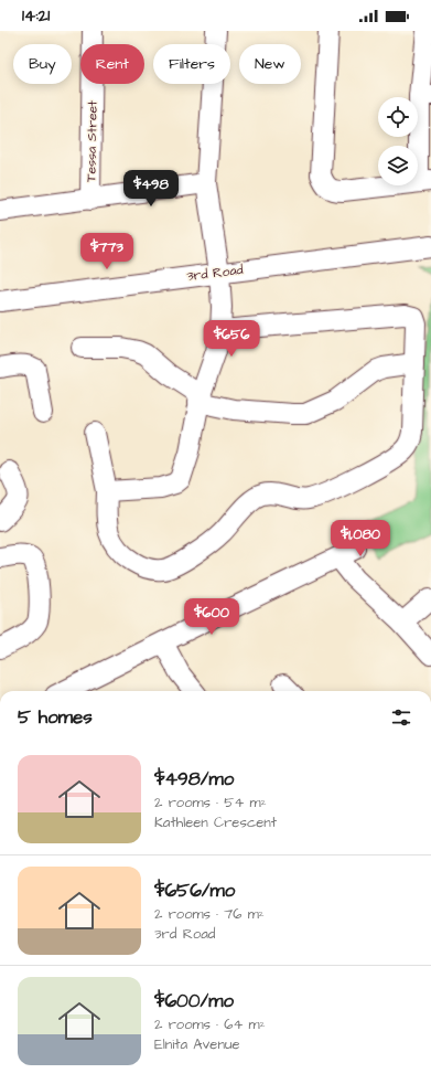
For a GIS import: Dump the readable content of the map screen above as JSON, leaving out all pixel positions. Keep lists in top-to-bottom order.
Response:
{
  "streets": {
    "street": ["Tessa Street", "3rd Road"]
  },
  "page": {
    "status": "14:21",
    "chip": [
      "Buy",
      "Rent",
      "Filters",
      "New"
    ],
    "price": [
      "$498",
      "$773",
      "$656",
      "$1,080",
      "$600"
    ],
    "heading": "5 homes",
    "list": [
      {
        "name": "$498/mo",
        "note": "2 rooms · 54 m² · Kathleen Crescent"
      },
      {
        "name": "$656/mo",
        "note": "2 rooms · 76 m² · 3rd Road"
      },
      {
        "name": "$600/mo",
        "note": "2 rooms · 64 m² · Elnita Avenue"
      }
    ]
  }
}
